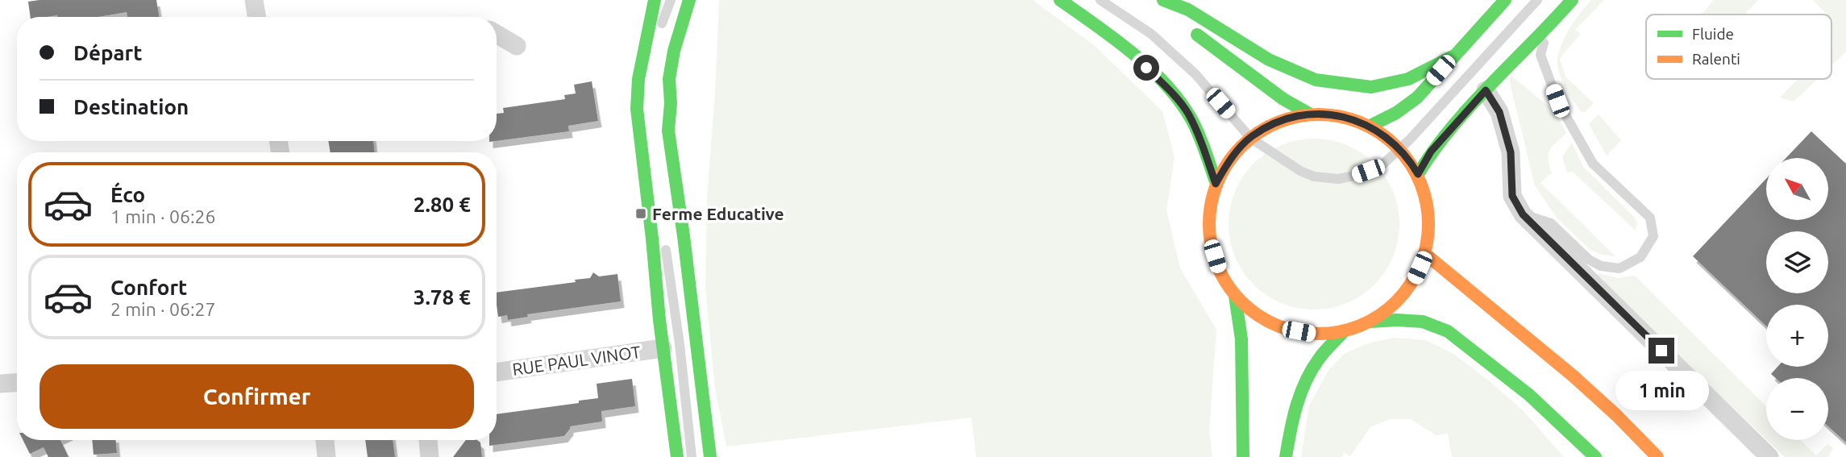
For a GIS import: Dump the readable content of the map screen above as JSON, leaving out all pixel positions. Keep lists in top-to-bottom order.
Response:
{
  "streets": {
    "street": ["RUE PAUL VINOT"]
  },
  "places": {
    "transit": ["Ferme Educative"]
  },
  "legend": ["Fluide", "Ralenti"],
  "north": "top left",
  "page": {
    "banner": ["Départ", "Destination"],
    "map_buttons": ["+", "−"],
    "list": [
      {
        "name": "Éco",
        "note": "1 min · 06:26",
        "value": "2.80 €"
      },
      {
        "name": "Confort",
        "note": "2 min · 06:27",
        "value": "3.78 €"
      }
    ],
    "buttons": "Confirmer",
    "bubble": "1 min"
  }
}
